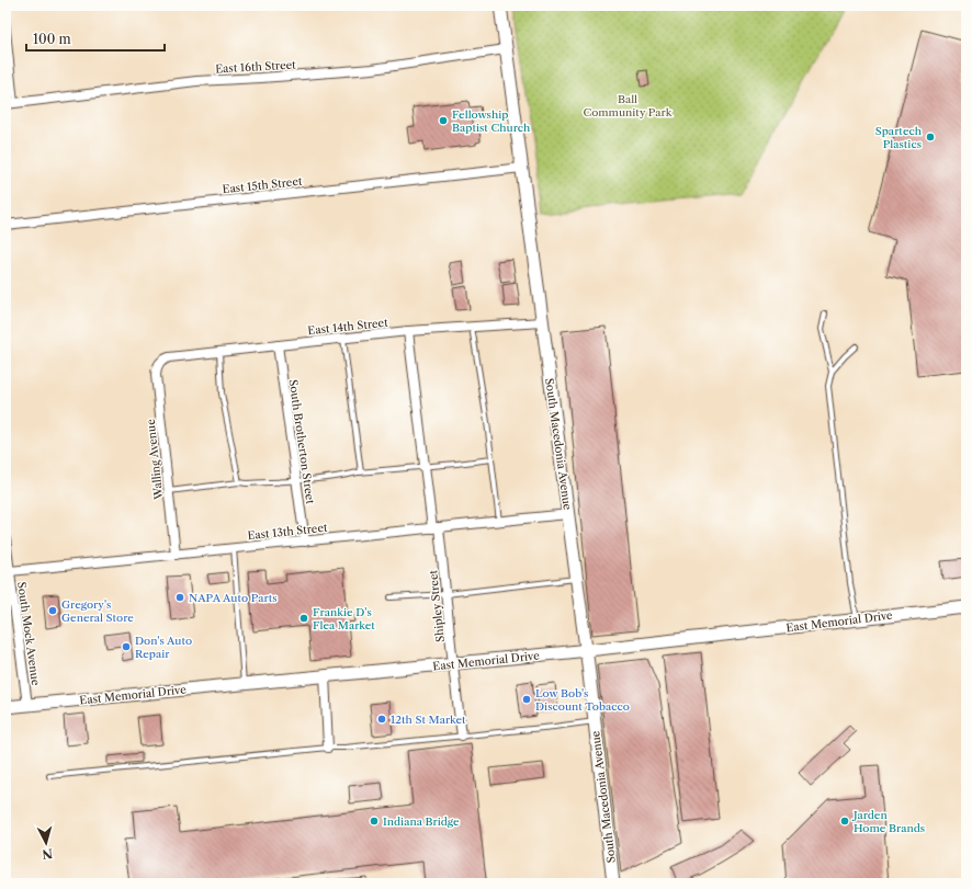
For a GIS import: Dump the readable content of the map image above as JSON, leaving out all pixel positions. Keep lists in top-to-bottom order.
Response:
{
  "streets": {
    "main road": ["South Macedonia Avenue", "East Memorial Drive"],
    "street": [
      "East 16th Street",
      "East 15th Street",
      "East 14th Street",
      "South Brotherton Street",
      "Walling Avenue",
      "East 13th Street",
      "Shipley Street",
      "South Mock Avenue"
    ]
  },
  "crossings": [
    ["East 16th Street", "South Macedonia Avenue"],
    ["East 15th Street", "South Macedonia Avenue"],
    ["East 14th Street", "South Brotherton Street"],
    ["East 14th Street", "South Macedonia Avenue"],
    ["East 14th Street", "Walling Avenue"],
    ["East 14th Street", "Shipley Street"],
    ["South Brotherton Street", "East 13th Street"],
    ["South Macedonia Avenue", "East 13th Street"],
    ["South Macedonia Avenue", "East Memorial Drive"],
    ["Walling Avenue", "East 13th Street"],
    ["East 13th Street", "Shipley Street"],
    ["East 13th Street", "South Mock Avenue"],
    ["Shipley Street", "East Memorial Drive"],
    ["East Memorial Drive", "South Mock Avenue"]
  ],
  "parks": ["Ball Community Park"],
  "places": [
    "Fellowship Baptist Church",
    "Spartech Plastics",
    "NAPA Auto Parts",
    "Gregory's General Store",
    "Frankie D's Flea Market",
    "Don's Auto Repair",
    "Low Bob's Discount Tobacco",
    "12th St Market",
    "Indiana Bridge",
    "Jarden Home Brands"
  ],
  "scale_bar": "100 m",
  "north": "bottom"
}
